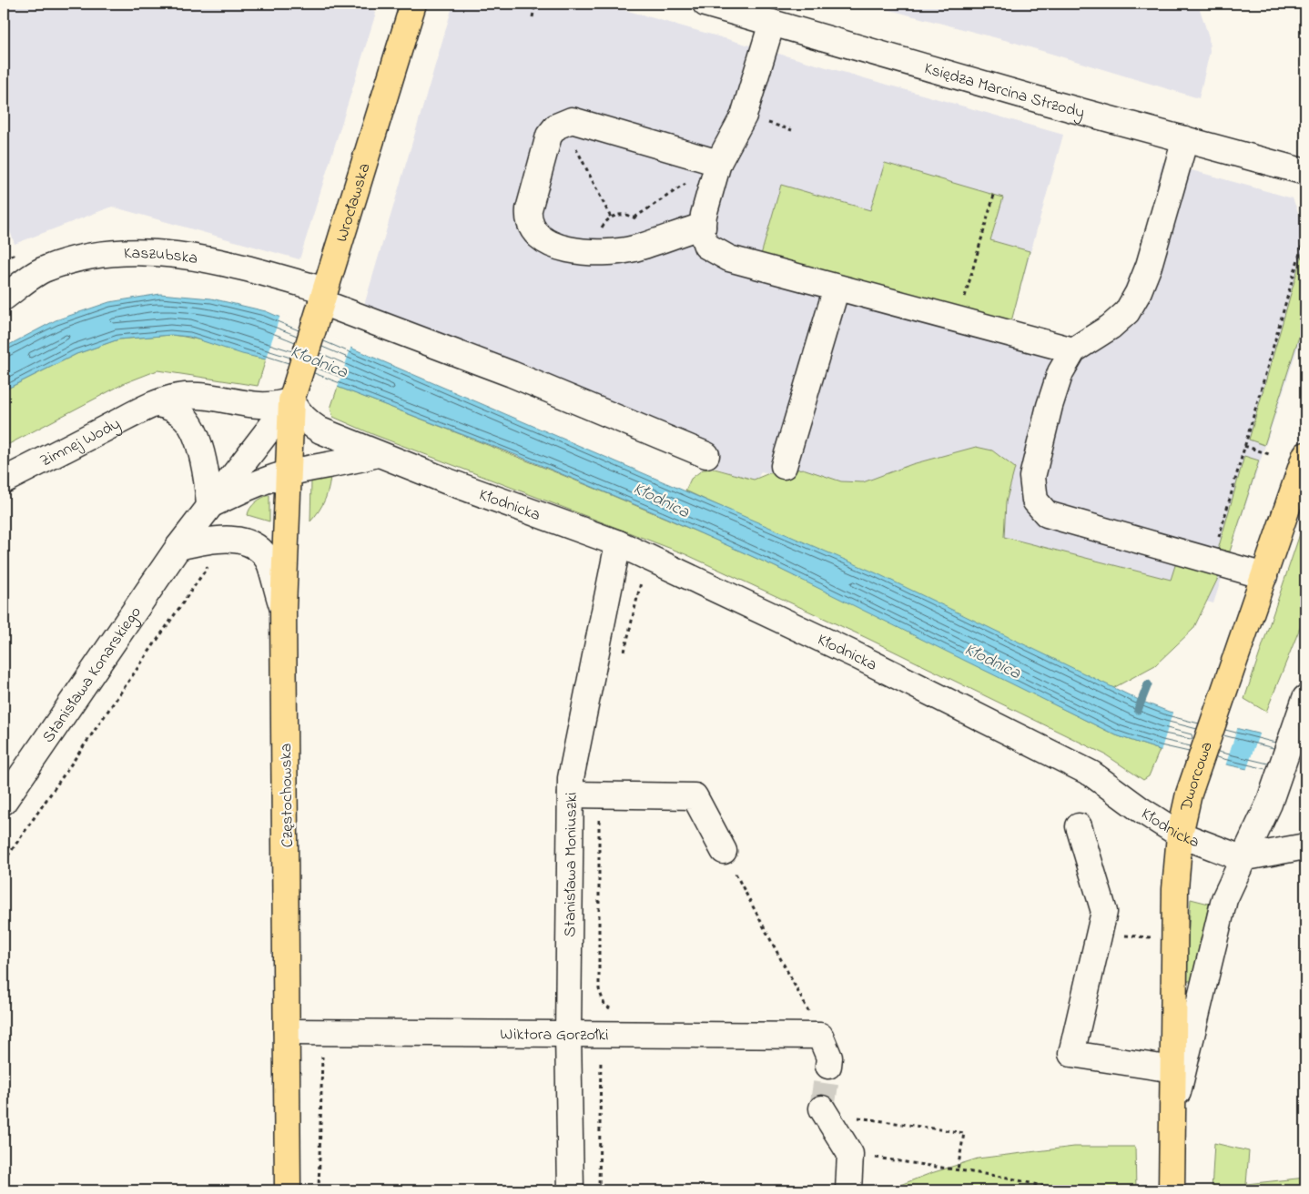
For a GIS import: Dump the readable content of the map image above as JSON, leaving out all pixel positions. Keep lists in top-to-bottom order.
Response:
{
  "streets": {
    "main road": ["Wrocławska", "Dworcowa", "Częstochowska"],
    "street": [
      "Księdza Marcina Strzody",
      "Kaszubska",
      "Zimnej Wody",
      "Kłodnicka",
      "Stanisława Konarskiego",
      "Stanisława Moniuszki",
      "Wiktora Gorzołki"
    ]
  },
  "crossings": [
    ["Wrocławska", "Kaszubska"],
    ["Wrocławska", "Zimnej Wody"],
    ["Wrocławska", "Kłodnicka"],
    ["Wrocławska", "Stanisława Konarskiego"],
    ["Wrocławska", "Częstochowska"],
    ["Zimnej Wody", "Kłodnicka"],
    ["Zimnej Wody", "Stanisława Konarskiego"],
    ["Zimnej Wody", "Częstochowska"],
    ["Kłodnicka", "Stanisława Konarskiego"],
    ["Kłodnicka", "Dworcowa"],
    ["Kłodnicka", "Częstochowska"],
    ["Kłodnicka", "Stanisława Moniuszki"],
    ["Stanisława Konarskiego", "Częstochowska"],
    ["Częstochowska", "Wiktora Gorzołki"],
    ["Stanisława Moniuszki", "Wiktora Gorzołki"]
  ],
  "water": ["Kłodnica"]
}
